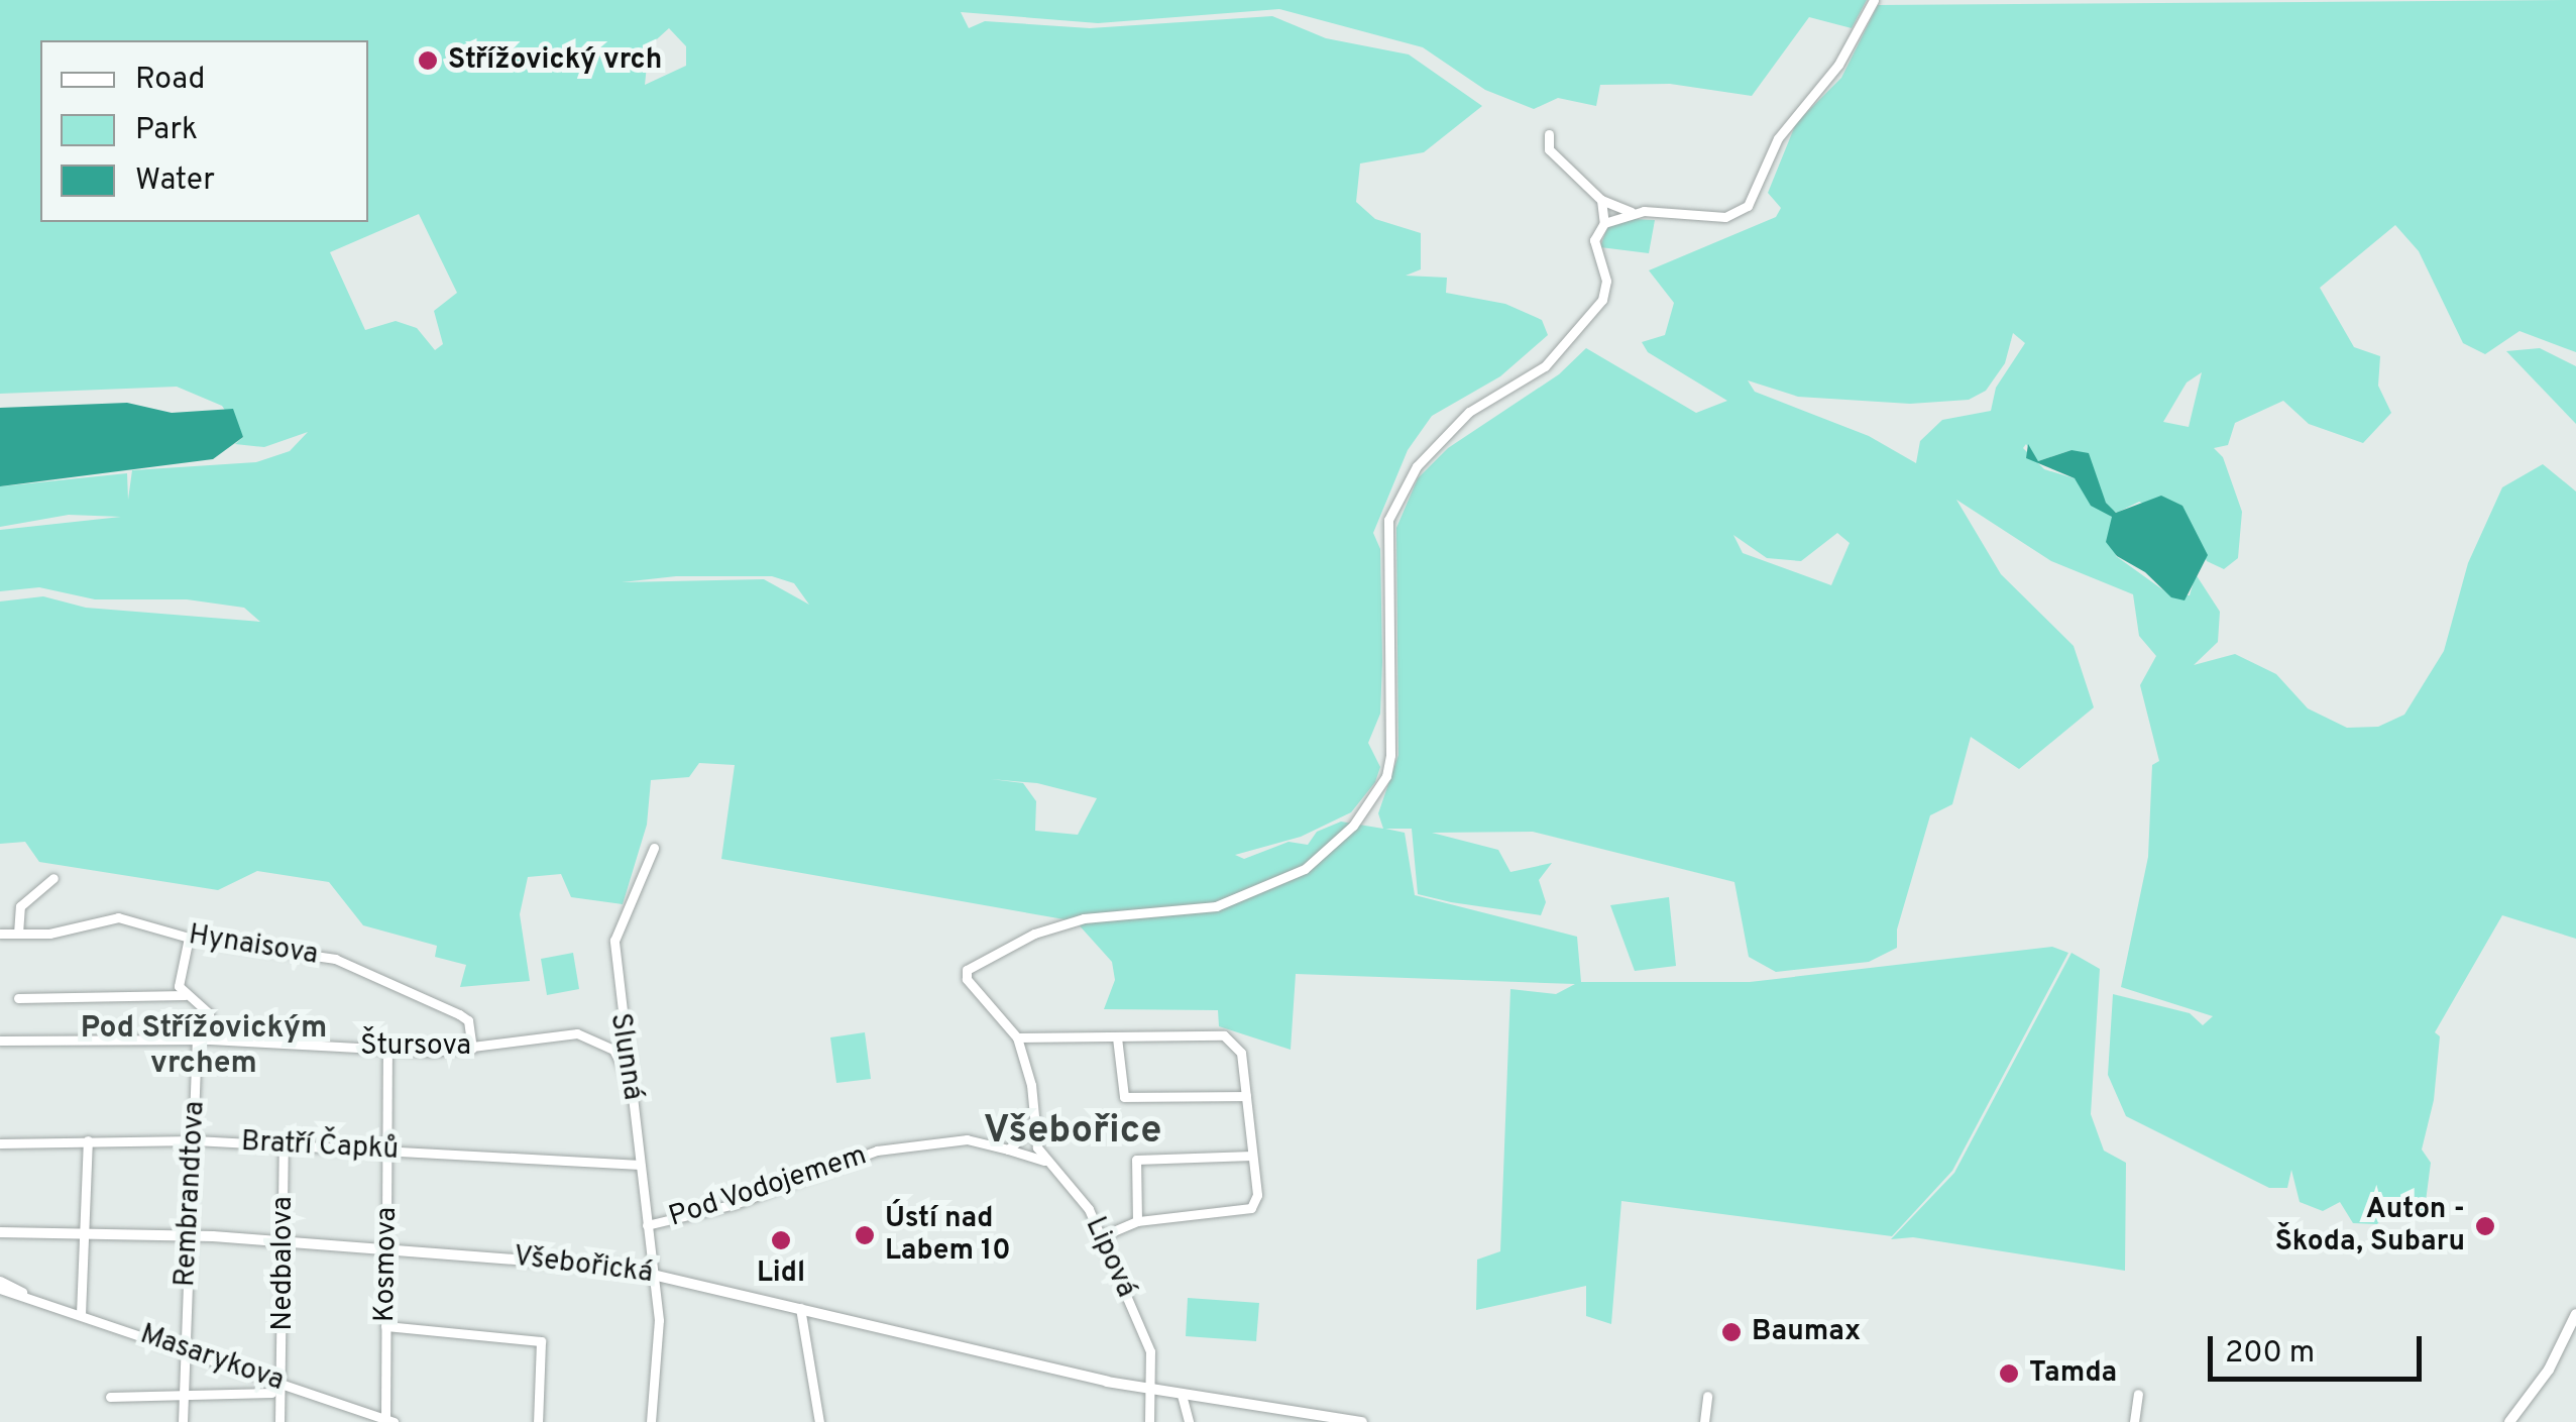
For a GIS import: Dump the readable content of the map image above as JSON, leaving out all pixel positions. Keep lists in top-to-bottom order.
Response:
{
  "streets": {
    "main road": ["Všebořická"],
    "street": [
      "Hynaisova",
      "Štursova",
      "Slunná",
      "Bratří Čapků",
      "Pod Vodojemem",
      "Rembrandtova",
      "Lipová",
      "Nedbalova",
      "Kosmova",
      "Masarykova"
    ]
  },
  "crossings": [
    ["Hynaisova", "Štursova"],
    ["Štursova", "Slunná"],
    ["Štursova", "Rembrandtova"],
    ["Štursova", "Kosmova"],
    ["Slunná", "Bratří Čapků"],
    ["Slunná", "Pod Vodojemem"],
    ["Slunná", "Všebořická"],
    ["Bratří Čapků", "Rembrandtova"],
    ["Bratří Čapků", "Nedbalova"],
    ["Bratří Čapků", "Kosmova"],
    ["Pod Vodojemem", "Lipová"],
    ["Rembrandtova", "Všebořická"],
    ["Rembrandtova", "Masarykova"],
    ["Lipová", "Všebořická"],
    ["Nedbalova", "Všebořická"],
    ["Nedbalova", "Masarykova"],
    ["Kosmova", "Všebořická"],
    ["Kosmova", "Masarykova"]
  ],
  "districts": ["Pod Střížovickým vrchem", "Všebořice"],
  "places": [
    "Střížovický vrch",
    "Auton - Škoda, Subaru",
    "Ústí nad Labem 10",
    "Lidl",
    "Baumax",
    "Tamda"
  ],
  "legend": ["Road", "Park", "Water"],
  "scale_bar": "200 m"
}
